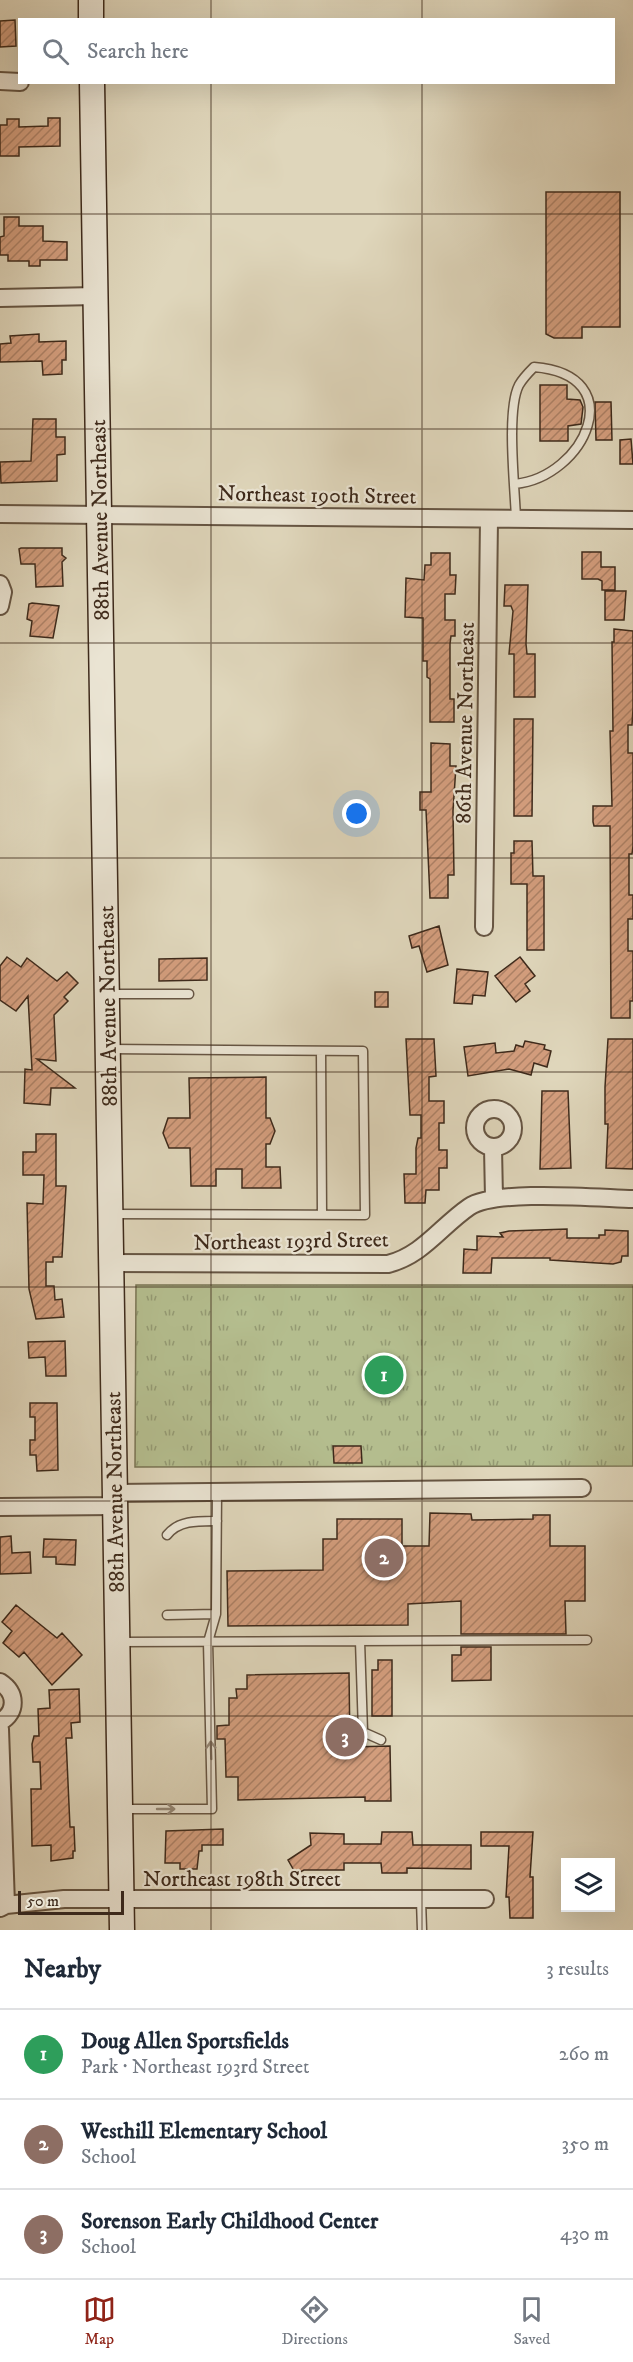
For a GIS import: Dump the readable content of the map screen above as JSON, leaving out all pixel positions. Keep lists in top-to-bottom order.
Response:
{
  "streets": {
    "street": [
      "Northeast 190th Street",
      "88th Avenue Northeast",
      "86th Avenue Northeast",
      "Northeast 193rd Street",
      "Northeast 198th Street"
    ]
  },
  "crossings": [
    ["Northeast 190th Street", "88th Avenue Northeast"],
    ["Northeast 190th Street", "86th Avenue Northeast"],
    ["88th Avenue Northeast", "Northeast 193rd Street"],
    ["88th Avenue Northeast", "Northeast 198th Street"]
  ],
  "scale_bar": "50 m",
  "page": {
    "search": "Search here",
    "pins": ["1", "2", "3"],
    "scale": "50 m",
    "heading": ["Nearby", "3 results"],
    "list": [
      {
        "mark": "1",
        "name": "Doug Allen Sportsfields",
        "note": "Park · Northeast 193rd Street",
        "value": "260 m"
      },
      {
        "mark": "2",
        "name": "Westhill Elementary School",
        "note": "School",
        "value": "350 m"
      },
      {
        "mark": "3",
        "name": "Sorenson Early Childhood Center",
        "note": "School",
        "value": "430 m"
      }
    ],
    "nav": ["Map", "Directions", "Saved"]
  }
}
